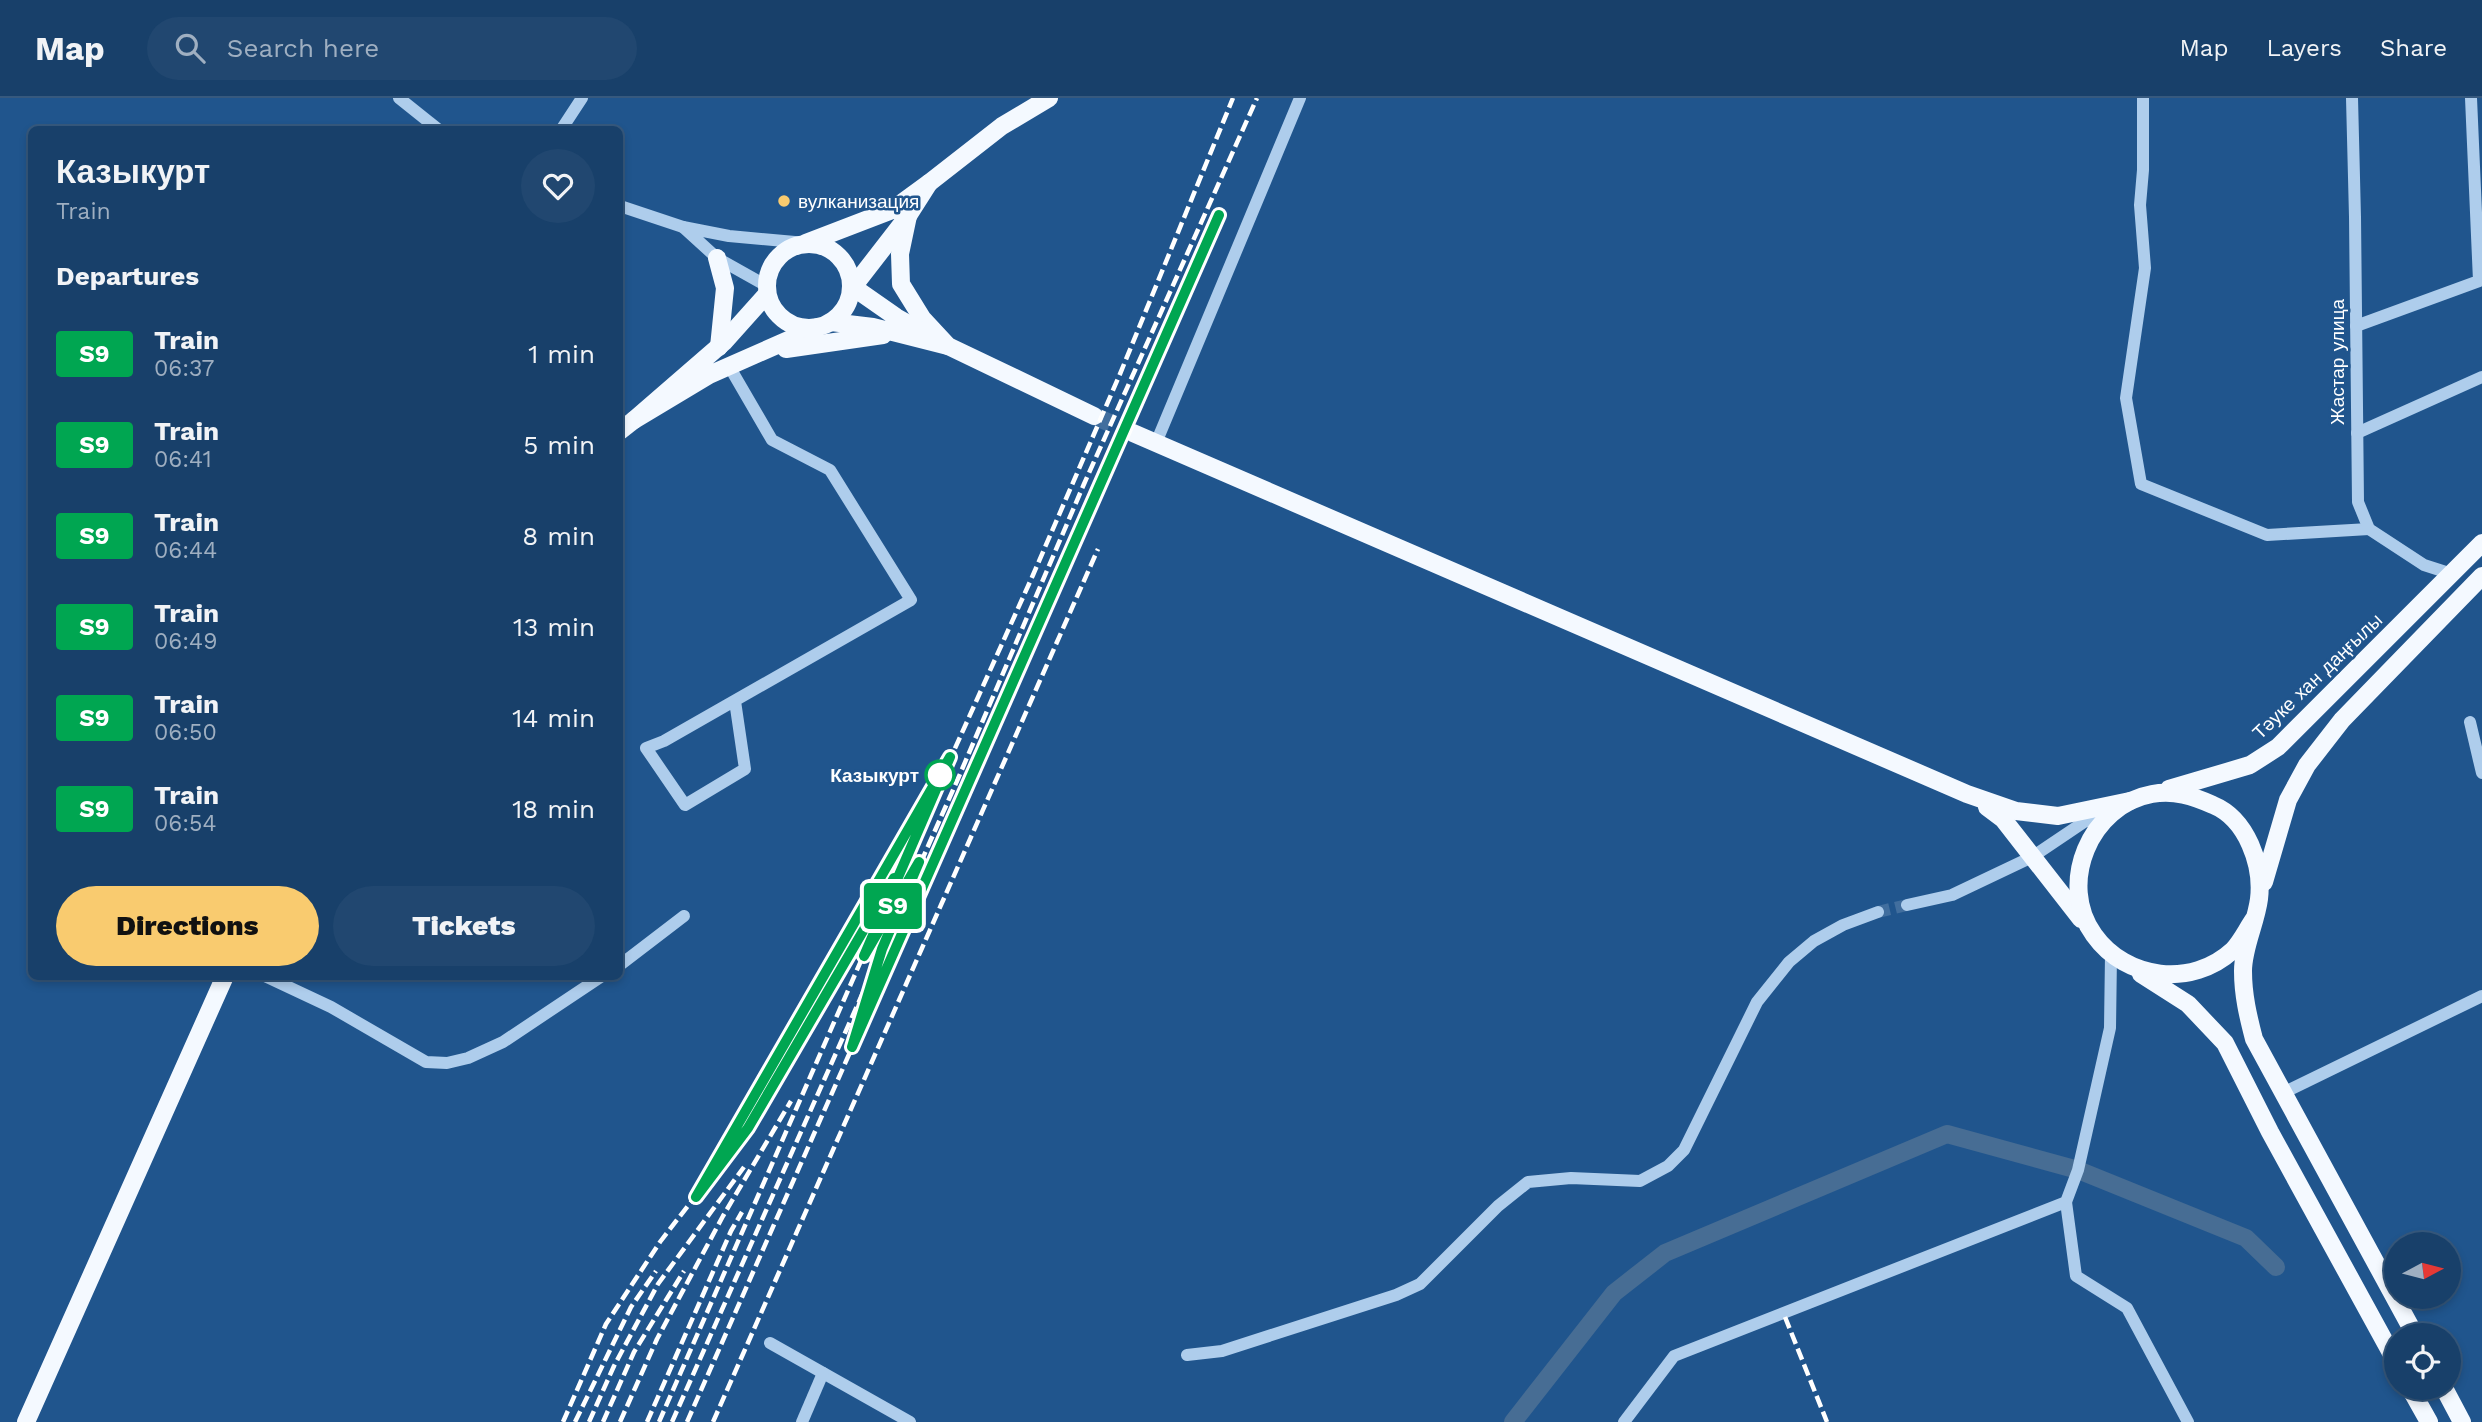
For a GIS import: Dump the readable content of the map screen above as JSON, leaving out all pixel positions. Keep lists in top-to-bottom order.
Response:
{
  "streets": {
    "main road": ["Тәуке хан даңғылы"],
    "street": ["Жастар улица"]
  },
  "places": ["вулканизация", "Казыкурт"],
  "north": "right",
  "page": {
    "header": "Map",
    "search": "Search here",
    "nav": ["Map", "Layers", "Share"],
    "on_map": "S9",
    "heading": [
      ["Казыкурт", "Train"],
      "Departures"
    ],
    "list": [
      {
        "mark": "S9",
        "name": "Train",
        "note": "06:37",
        "value": "1 min"
      },
      {
        "mark": "S9",
        "name": "Train",
        "note": "06:41",
        "value": "5 min"
      },
      {
        "mark": "S9",
        "name": "Train",
        "note": "06:44",
        "value": "8 min"
      },
      {
        "mark": "S9",
        "name": "Train",
        "note": "06:49",
        "value": "13 min"
      },
      {
        "mark": "S9",
        "name": "Train",
        "note": "06:50",
        "value": "14 min"
      },
      {
        "mark": "S9",
        "name": "Train",
        "note": "06:54",
        "value": "18 min"
      }
    ],
    "buttons": ["Directions", "Tickets"]
  }
}
